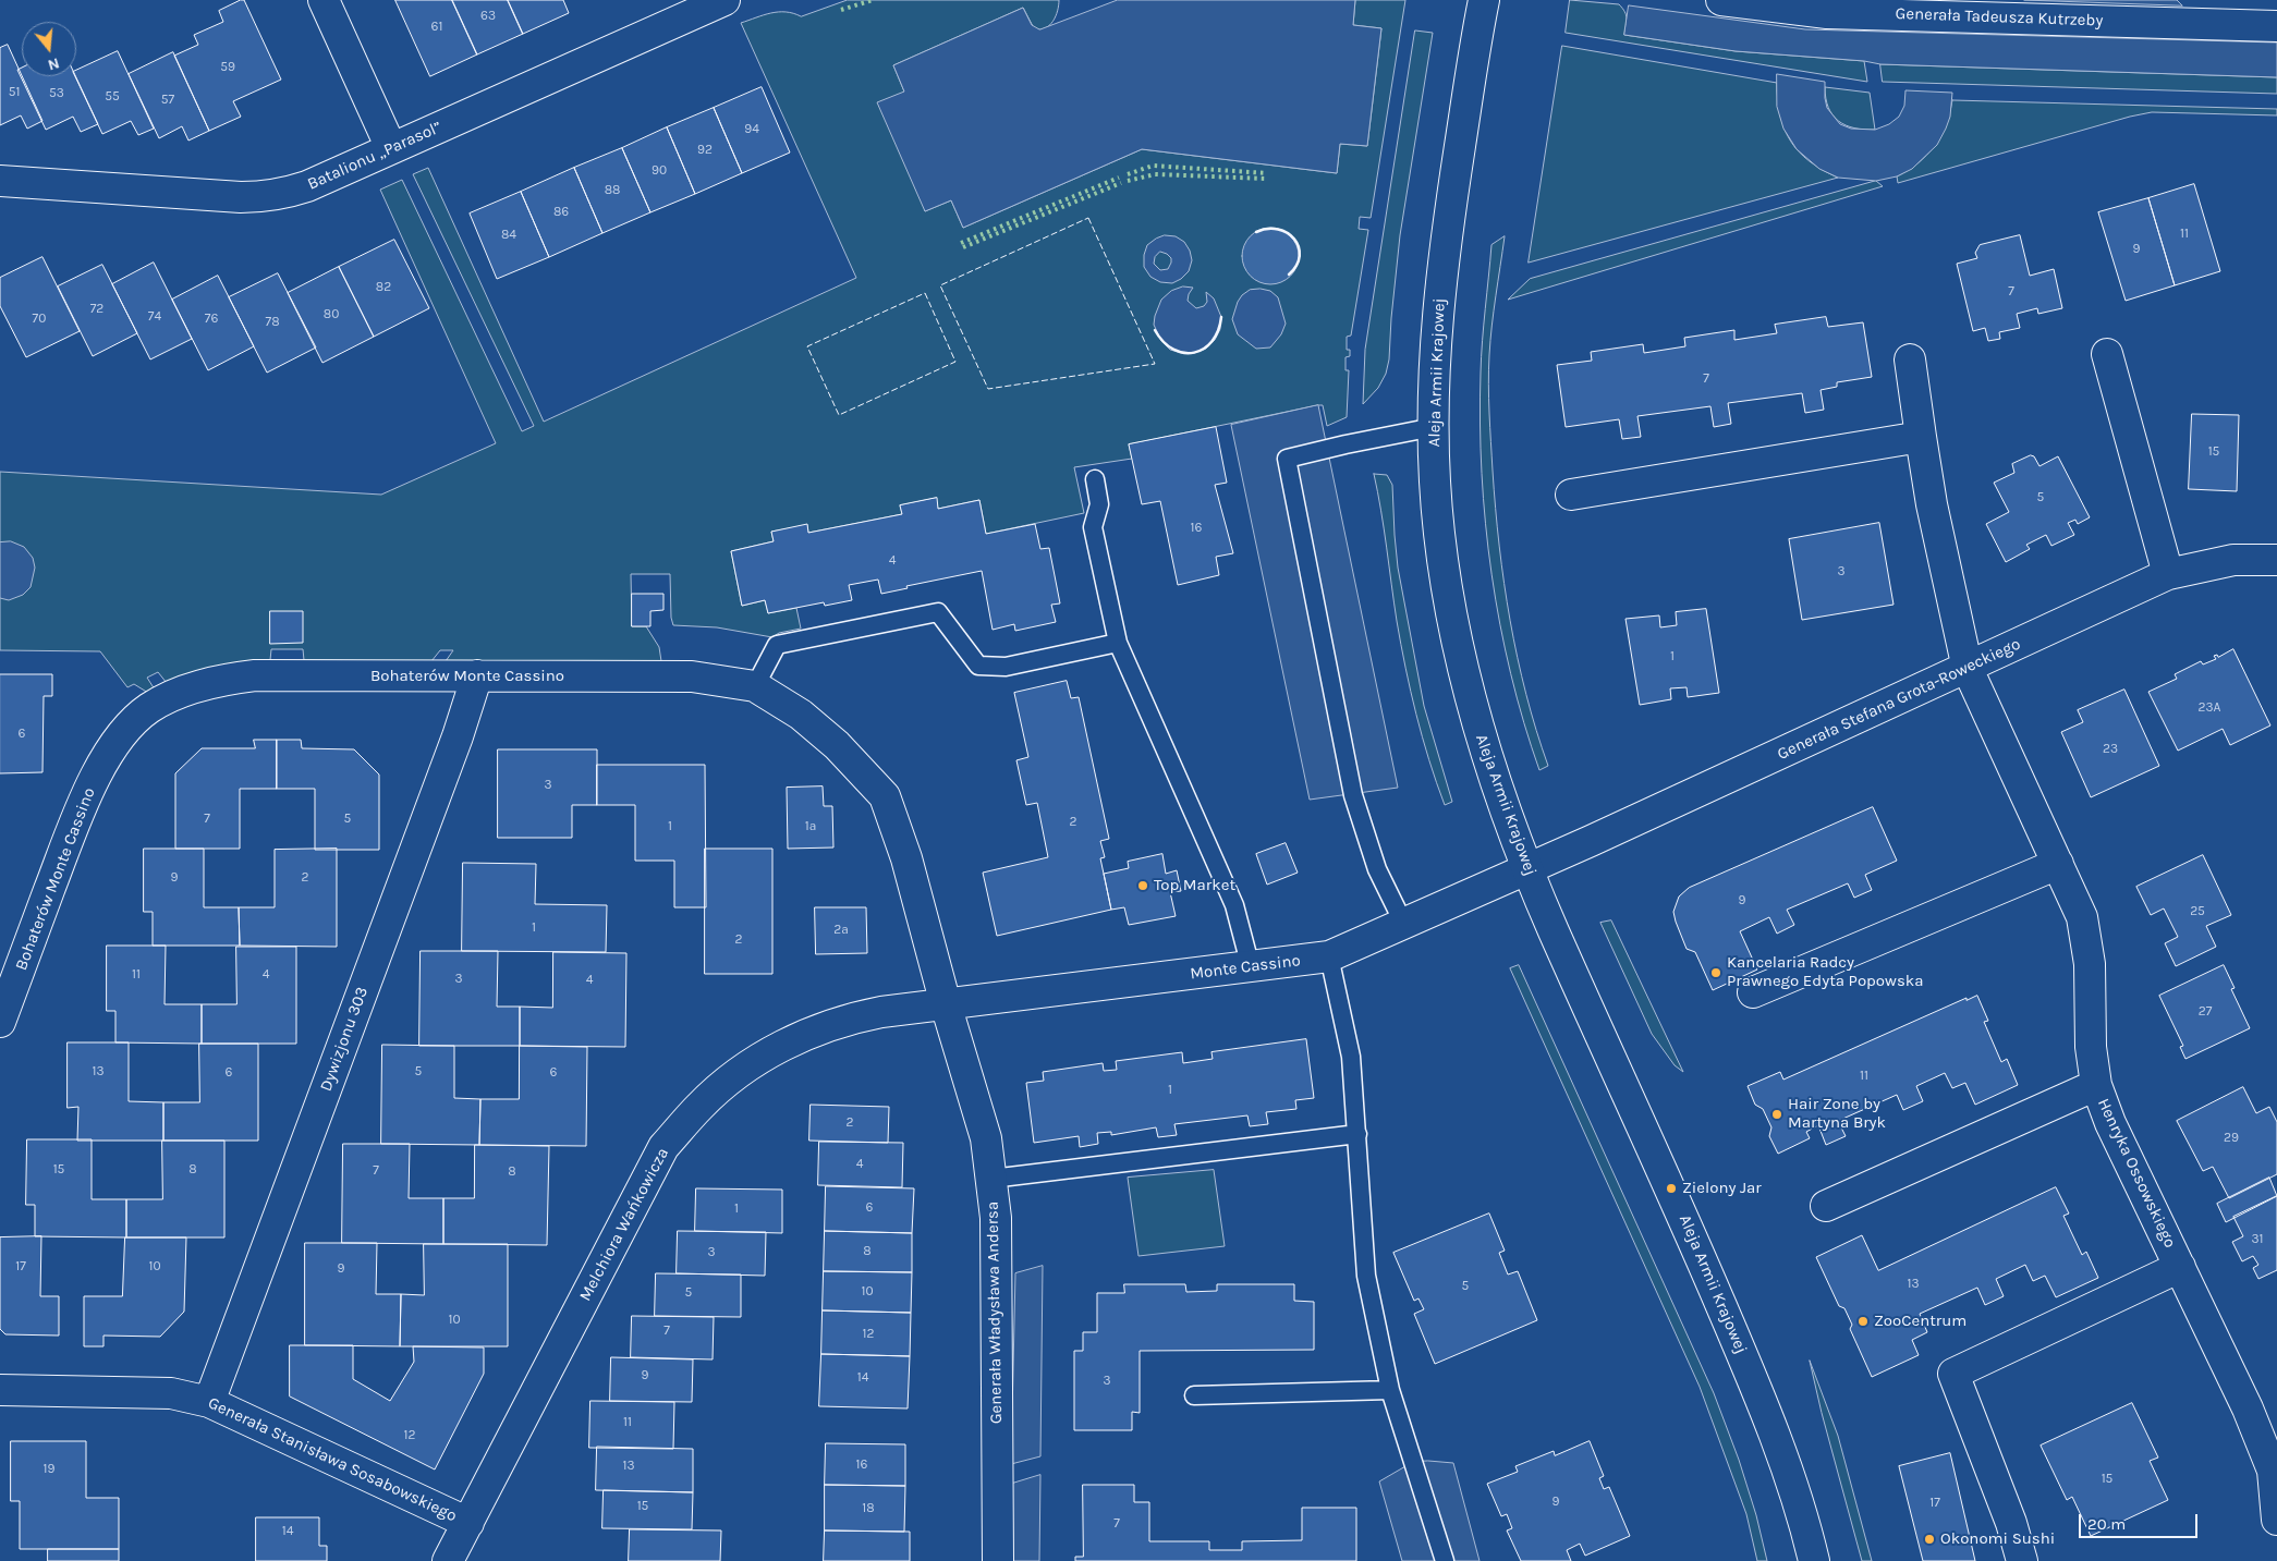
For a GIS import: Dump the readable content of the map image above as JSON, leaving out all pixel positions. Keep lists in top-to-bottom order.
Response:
{
  "streets": {
    "street": [
      "Generała Tadeusza Kutrzeby",
      "Batalionu „Parasol”",
      "Aleja Armii Krajowej",
      "Bohaterów Monte Cassino",
      "Generała Stefana Grota-Roweckiego",
      "Monte Cassino",
      "Dywizjonu 303",
      "Henryka Ossowskiego",
      "Melchiora Wańkowicza",
      "Generała Władysława Andersa",
      "Generała Stanisława Sosabowskiego"
    ]
  },
  "crossings": [
    ["Aleja Armii Krajowej", "Generała Stefana Grota-Roweckiego"],
    ["Aleja Armii Krajowej", "Monte Cassino"],
    ["Bohaterów Monte Cassino", "Monte Cassino"],
    ["Bohaterów Monte Cassino", "Dywizjonu 303"],
    ["Bohaterów Monte Cassino", "Melchiora Wańkowicza"],
    ["Bohaterów Monte Cassino", "Generała Władysława Andersa"],
    ["Generała Stefana Grota-Roweckiego", "Monte Cassino"],
    ["Generała Stefana Grota-Roweckiego", "Henryka Ossowskiego"],
    ["Monte Cassino", "Melchiora Wańkowicza"],
    ["Monte Cassino", "Generała Władysława Andersa"],
    ["Dywizjonu 303", "Generała Stanisława Sosabowskiego"],
    ["Melchiora Wańkowicza", "Generała Władysława Andersa"],
    ["Melchiora Wańkowicza", "Generała Stanisława Sosabowskiego"]
  ],
  "places": [
    "Top Market",
    "Kancelaria Radcy Prawnego Edyta Popowska",
    "Hair Zone by Martyna Bryk",
    "Zielony Jar",
    "ZooCentrum",
    "Okonomi Sushi"
  ],
  "house_numbers": [
    "63",
    "61",
    "59",
    "51",
    "53",
    "55",
    "57",
    "94",
    "92",
    "90",
    "88",
    "86",
    "11",
    "84",
    "9",
    "82",
    "7",
    "72",
    "80",
    "74",
    "70",
    "76",
    "78",
    "7",
    "15",
    "5",
    "16",
    "4",
    "3",
    "1",
    "23A",
    "6",
    "23",
    "3",
    "7",
    "5",
    "2",
    "1",
    "1a",
    "9",
    "2",
    "9",
    "25",
    "1",
    "2a",
    "2",
    "11",
    "4",
    "3",
    "4",
    "27",
    "13",
    "5",
    "6",
    "6",
    "11",
    "1",
    "2",
    "29",
    "4",
    "15",
    "8",
    "7",
    "8",
    "6",
    "1",
    "31",
    "8",
    "3",
    "17",
    "10",
    "9",
    "13",
    "5",
    "10",
    "5",
    "10",
    "7",
    "12",
    "9",
    "14",
    "3",
    "11",
    "12",
    "16",
    "13",
    "19",
    "15",
    "9",
    "17",
    "15",
    "18",
    "7",
    "14"
  ],
  "scale_bar": "20 m",
  "north": "bottom"
}
